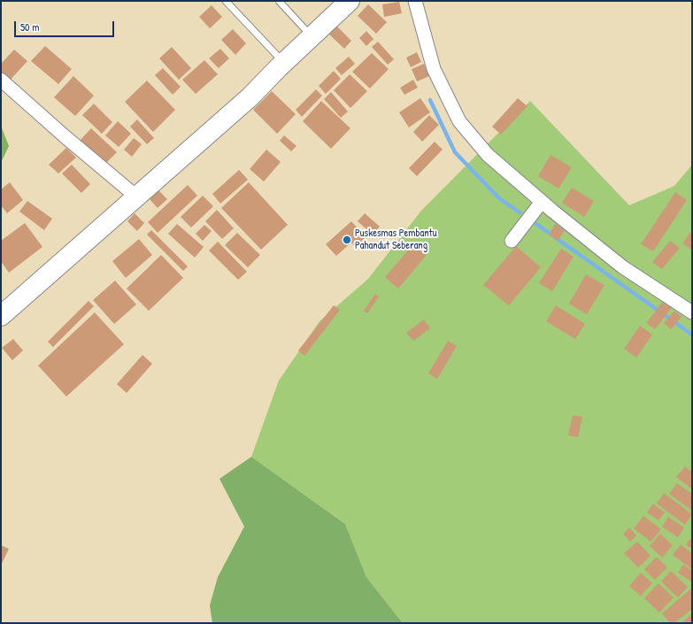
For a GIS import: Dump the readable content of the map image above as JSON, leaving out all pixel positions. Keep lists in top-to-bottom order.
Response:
{
  "places": ["Puskesmas Pembantu Pahandut Seberang"],
  "scale_bar": "50 m"
}
